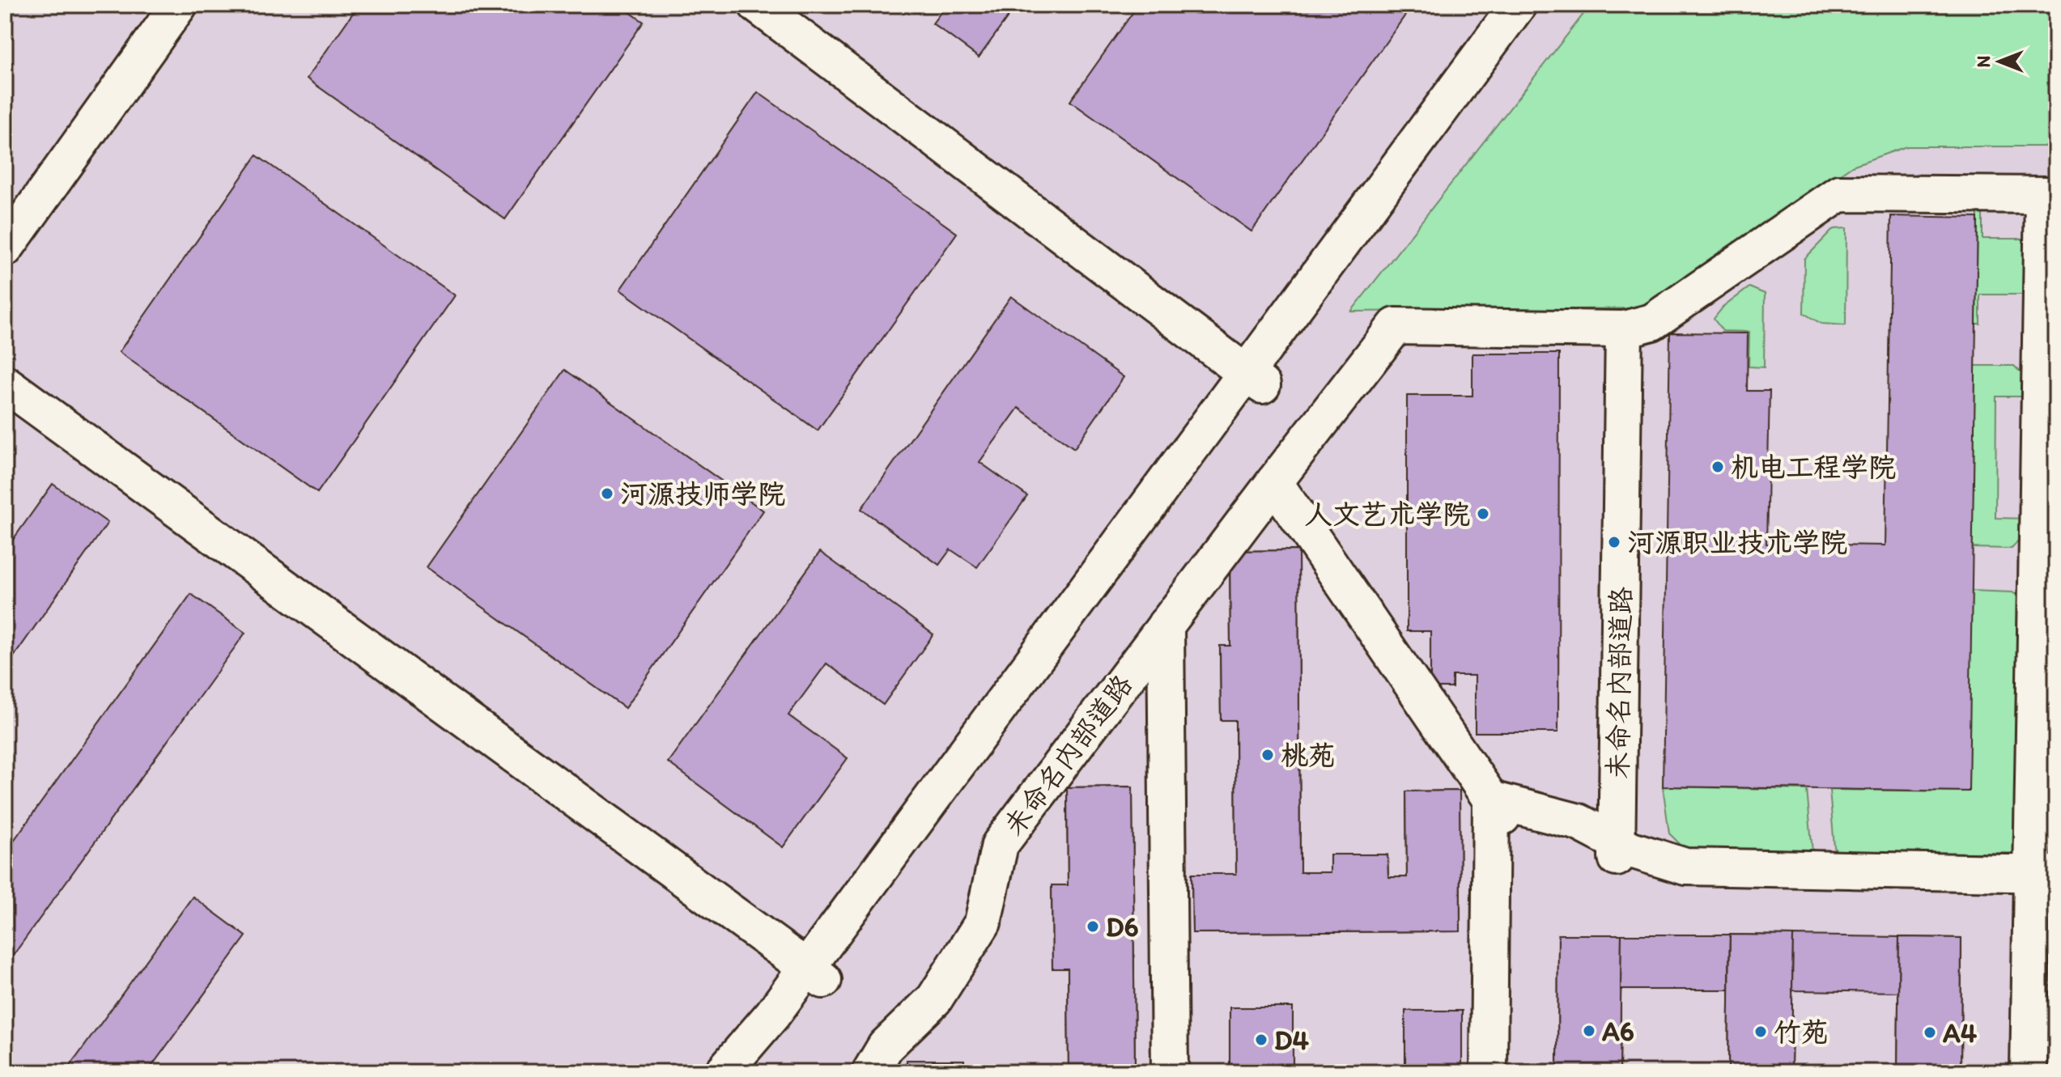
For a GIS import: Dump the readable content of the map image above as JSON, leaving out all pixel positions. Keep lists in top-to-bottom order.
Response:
{
  "streets": {
    "street": ["未命名内部道路"]
  },
  "places": [
    "机电工程学院",
    "河源技师学院",
    "人文艺术学院",
    "河源职业技术学院",
    "桃苑",
    "D6",
    "A6",
    "竹苑",
    "A4",
    "D4"
  ],
  "north": "left"
}
